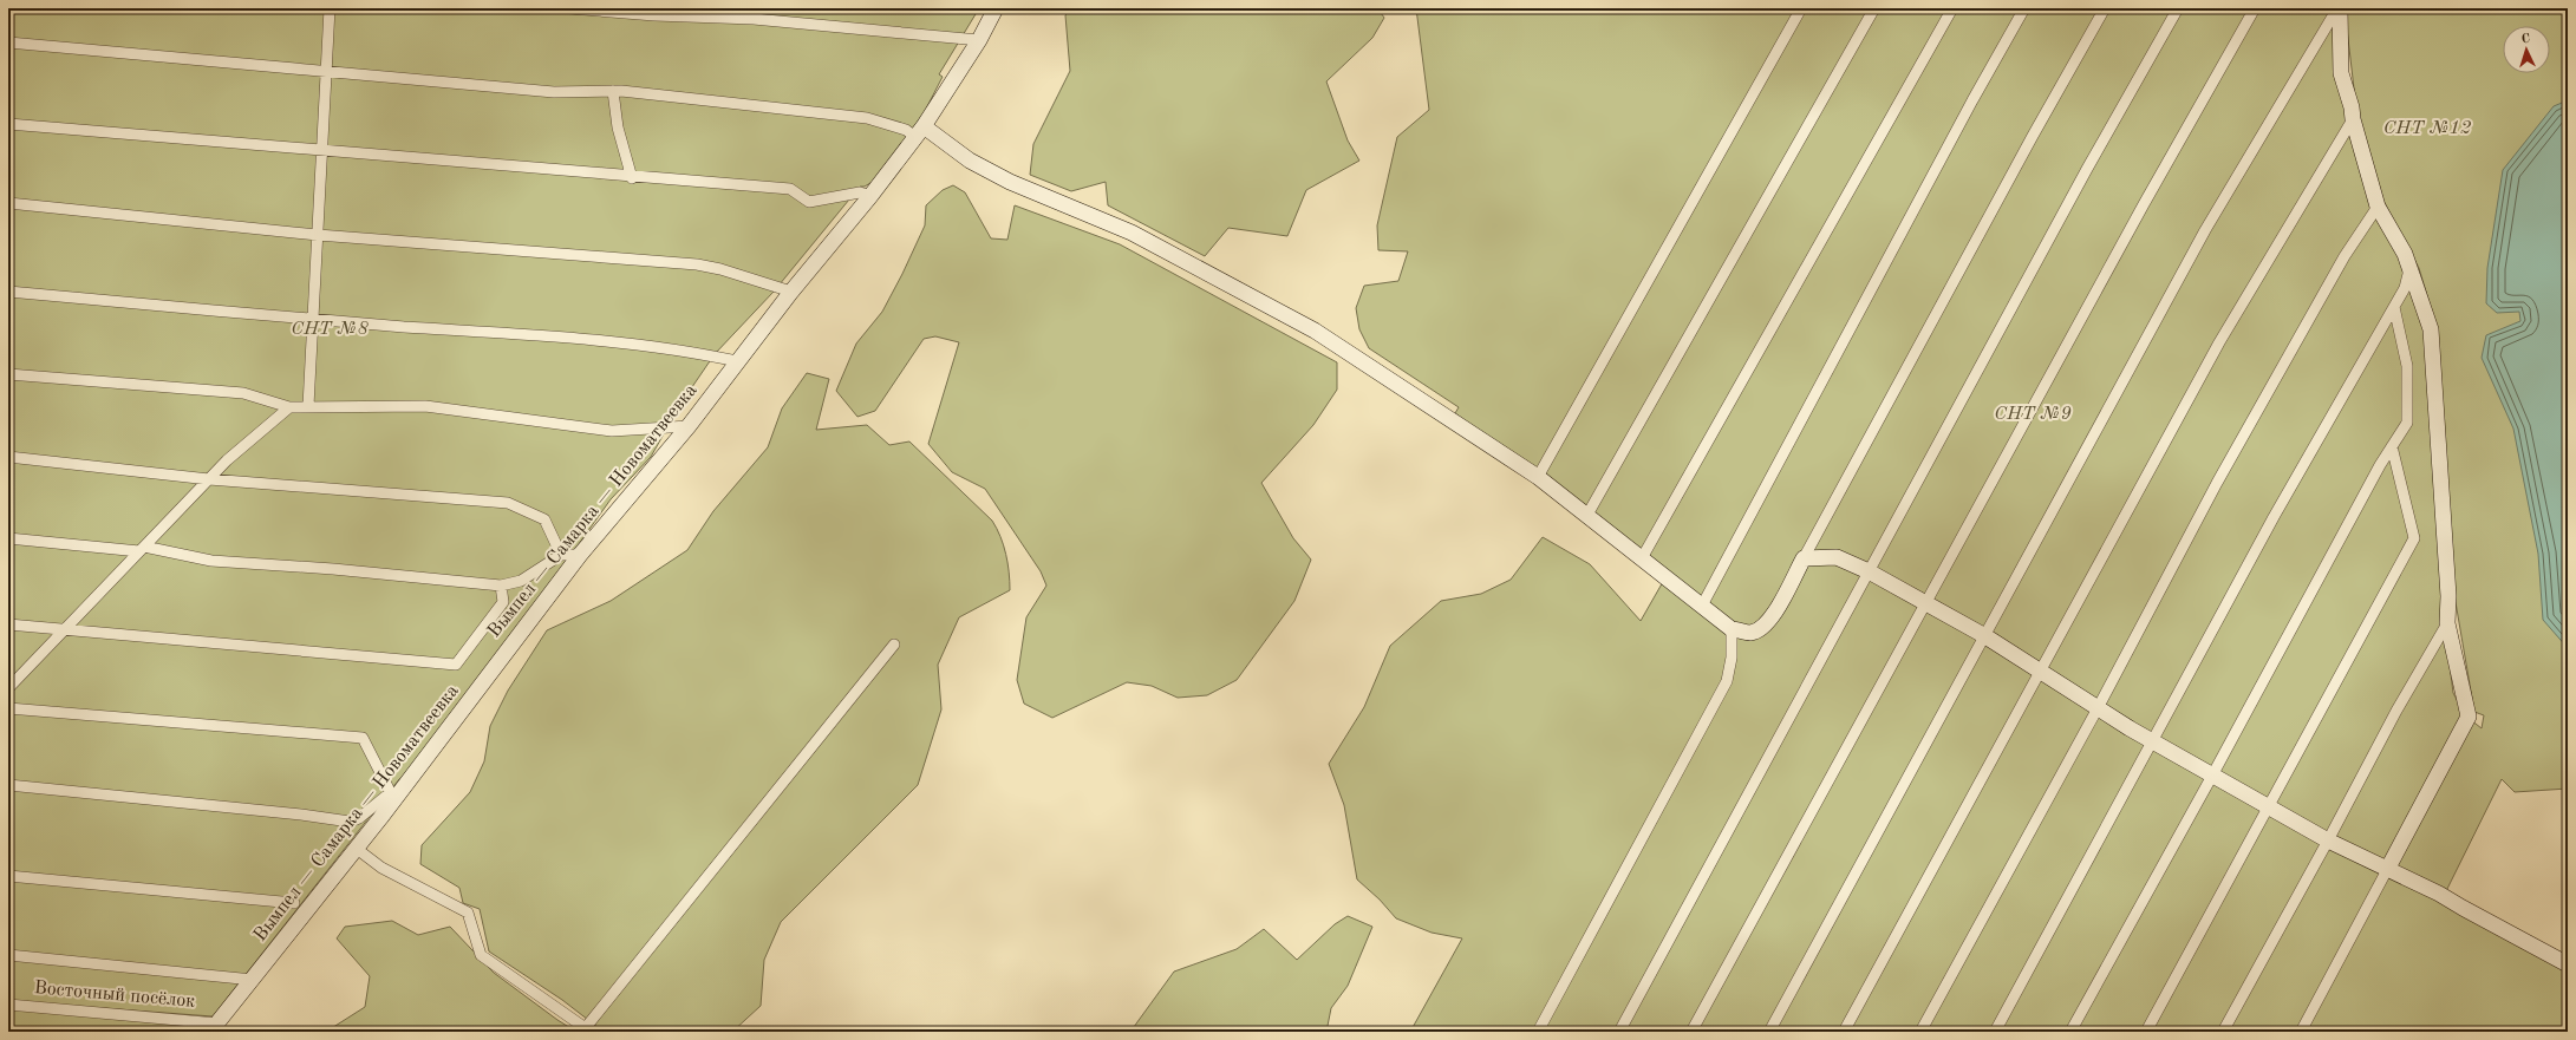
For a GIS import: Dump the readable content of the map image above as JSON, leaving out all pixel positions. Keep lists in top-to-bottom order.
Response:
{
  "streets": {
    "street": ["Вымпел — Самарка — Новоматвеевка", "Восточный посёлок"]
  },
  "crossings": [
    ["Вымпел — Самарка — Новоматвеевка", "Восточный посёлок"]
  ],
  "parks": ["СНТ №12", "СНТ №8", "СНТ №9"],
  "north": "top"
}
